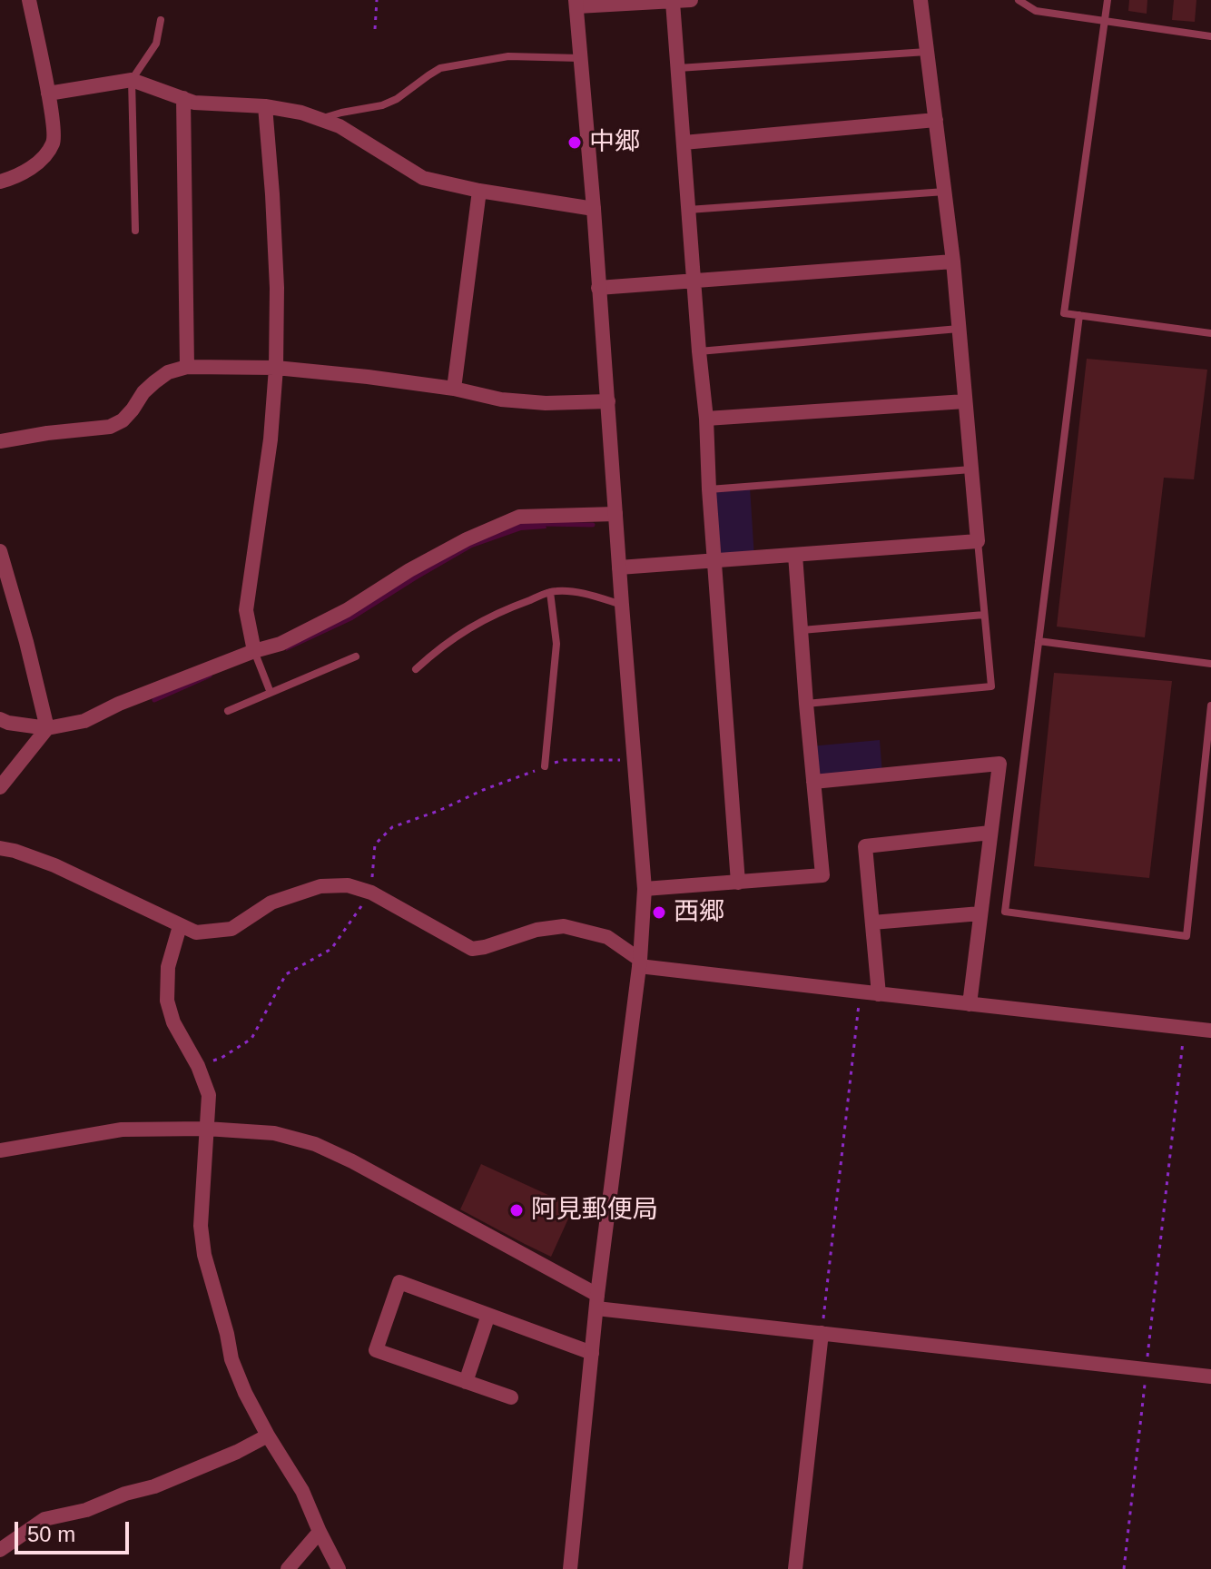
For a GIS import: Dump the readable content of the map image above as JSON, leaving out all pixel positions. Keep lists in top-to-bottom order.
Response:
{
  "places": ["中郷", "西郷", "阿見郵便局"],
  "scale_bar": "50 m"
}
